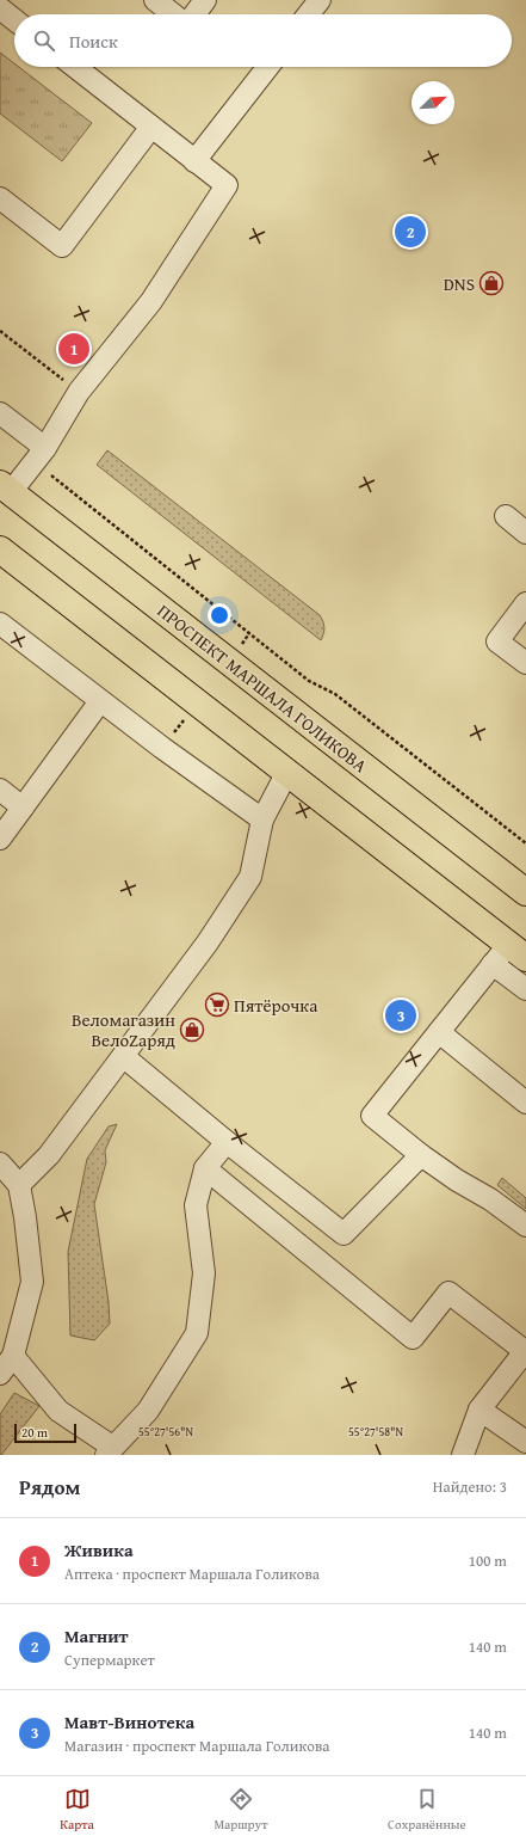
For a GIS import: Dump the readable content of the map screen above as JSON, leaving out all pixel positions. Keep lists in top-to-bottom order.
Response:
{
  "streets": {
    "main road": ["ПРОСПЕКТ МАРШАЛА ГОЛИКОВА"]
  },
  "places": {
    "shop": ["DNS", "Веломагазин ВелоZаряд"],
    "supermarket": ["Пятёрочка"]
  },
  "scale_bar": "20 m",
  "north": "top right",
  "page": {
    "search": "Поиск",
    "pins": ["2", "1", "3"],
    "scale": "20 m",
    "heading": ["Рядом", "Найдено: 3"],
    "list": [
      {
        "mark": "1",
        "name": "Живика",
        "note": "Аптека · проспект Маршала Голикова",
        "value": "100 m"
      },
      {
        "mark": "2",
        "name": "Магнит",
        "note": "Супермаркет",
        "value": "140 m"
      },
      {
        "mark": "3",
        "name": "Мавт-Винотека",
        "note": "Магазин · проспект Маршала Голикова",
        "value": "140 m"
      }
    ],
    "nav": ["Карта", "Маршрут", "Сохранённые"]
  },
  "coordinates": ["55°27'56\"N", "55°27'58\"N"]
}
